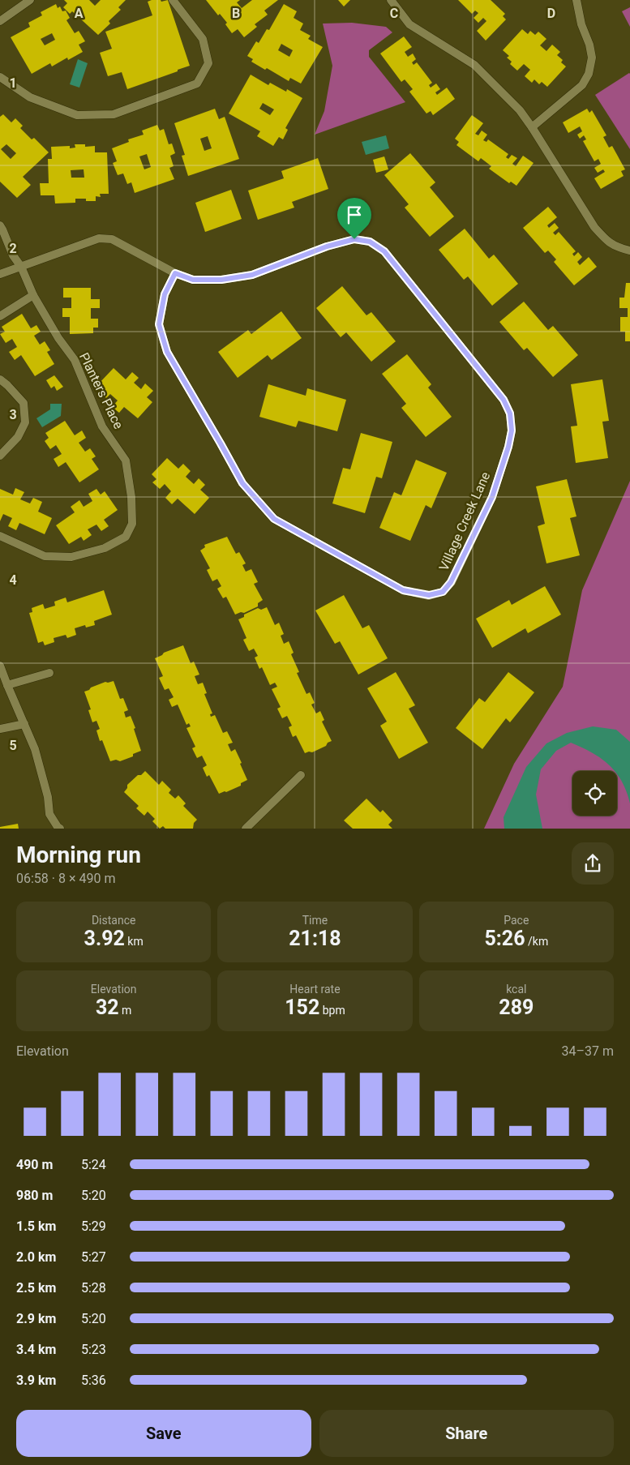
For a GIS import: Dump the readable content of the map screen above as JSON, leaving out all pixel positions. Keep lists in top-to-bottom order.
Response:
{
  "streets": {
    "street": ["Planters Place", "Village Creek Lane"]
  },
  "crossings": [
    ["Planters Place", "Village Creek Lane"]
  ],
  "page": {
    "heading": ["Morning run", "06:58 · 8 × 490 m"],
    "stats": [
      ["Distance", "3.92 km"],
      ["Time", "21:18"],
      ["Pace", "5:26 /km"],
      ["Elevation", "32 m"],
      ["Heart rate", "152 bpm"],
      ["kcal", "289"]
    ],
    "chart": ["Elevation", "34–37 m"],
    "list": [
      {
        "name": "490 m",
        "note": "5:24"
      },
      {
        "name": "980 m",
        "note": "5:20"
      },
      {
        "name": "1.5 km",
        "note": "5:29"
      },
      {
        "name": "2.0 km",
        "note": "5:27"
      },
      {
        "name": "2.5 km",
        "note": "5:28"
      },
      {
        "name": "2.9 km",
        "note": "5:20"
      },
      {
        "name": "3.4 km",
        "note": "5:23"
      },
      {
        "name": "3.9 km",
        "note": "5:36"
      }
    ],
    "buttons": ["Save", "Share"]
  },
  "grid": {
    "columns": [
      "A",
      "B",
      "C",
      "D"
    ],
    "rows": [
      "1",
      "2",
      "3",
      "4",
      "5"
    ]
  }
}
